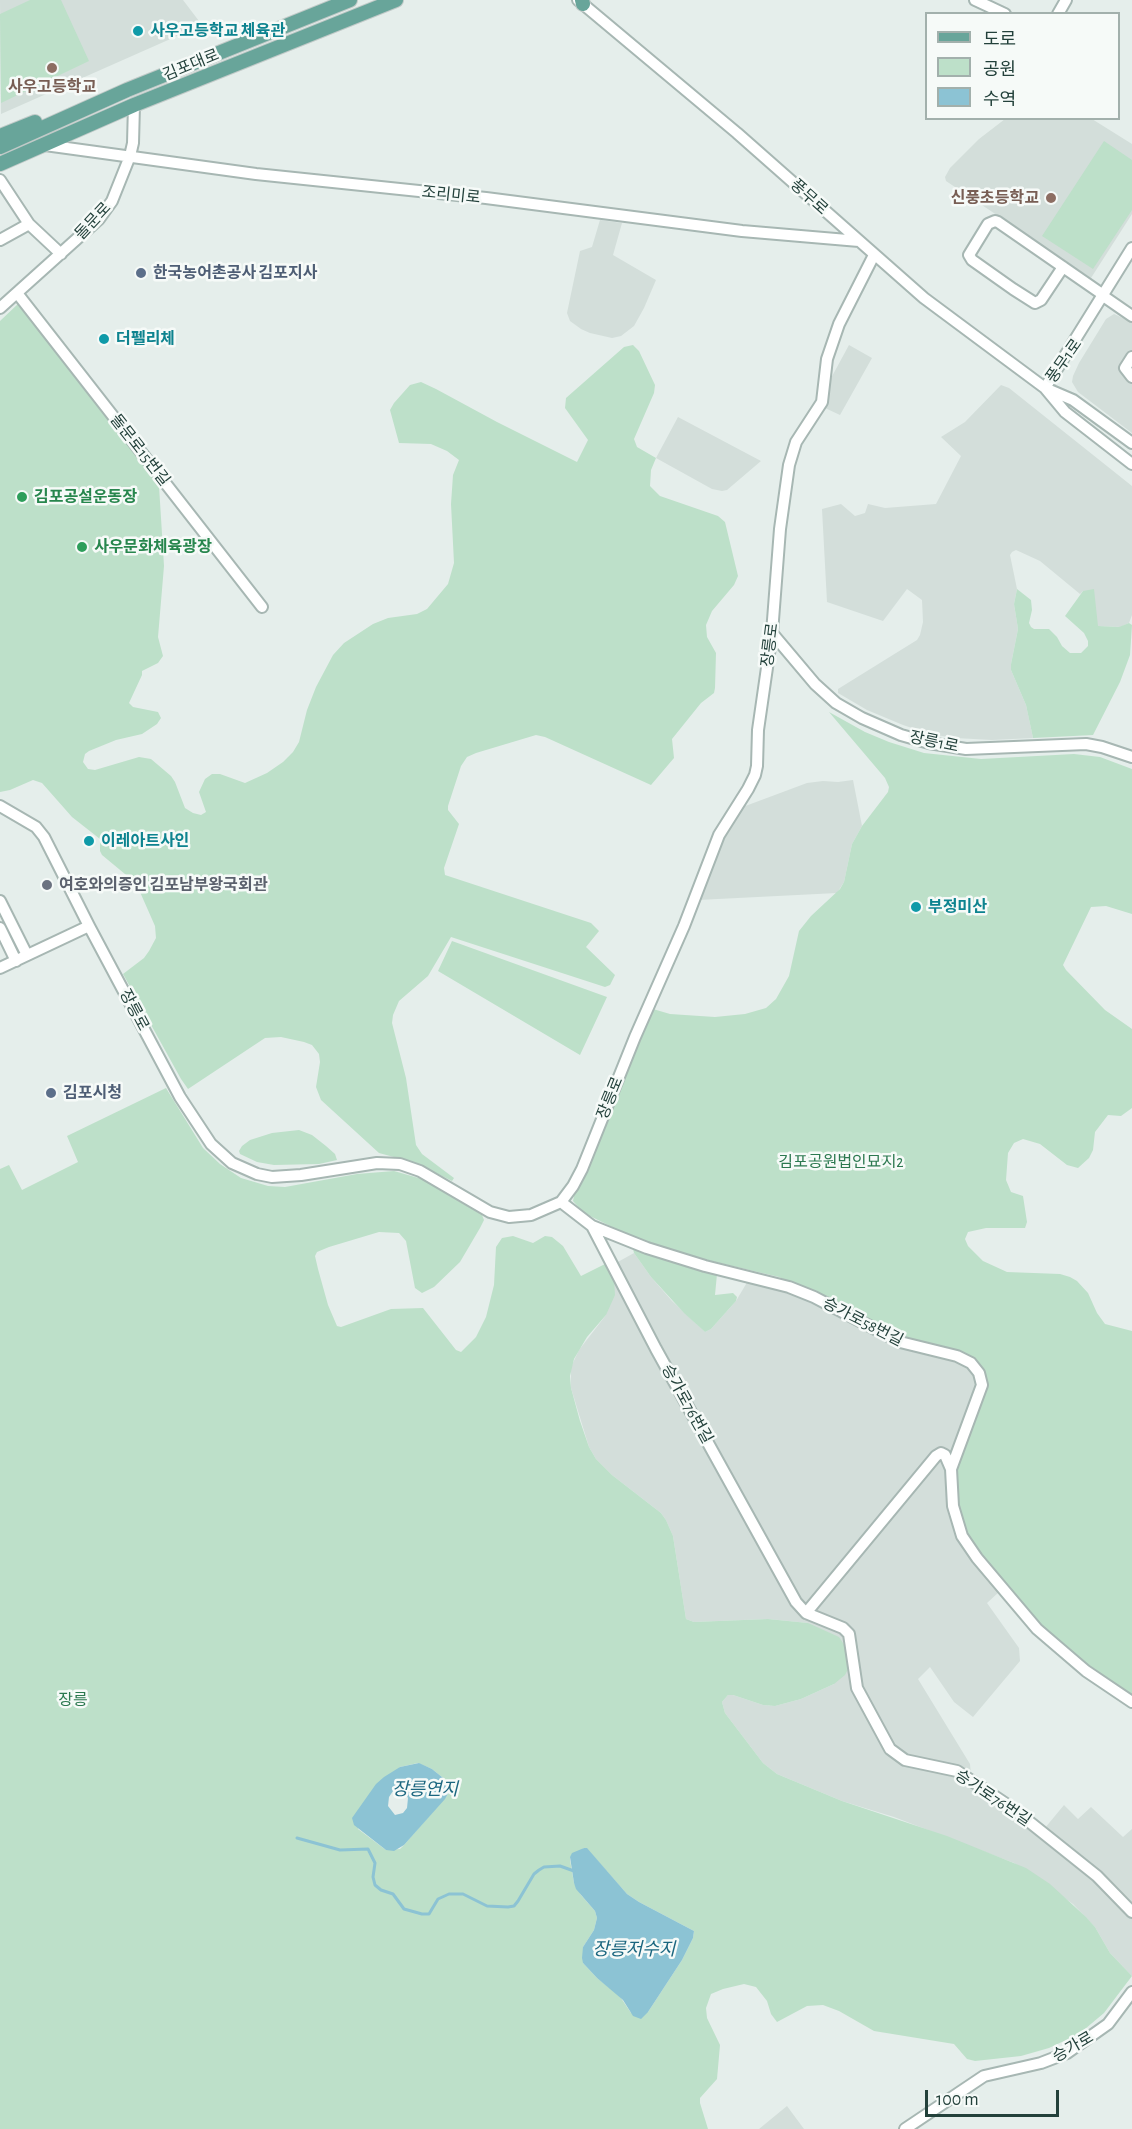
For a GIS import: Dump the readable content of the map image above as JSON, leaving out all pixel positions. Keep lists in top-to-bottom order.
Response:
{
  "streets": {
    "main road": ["김포대로"],
    "street": [
      "조리미로",
      "풍무로",
      "돌문로",
      "풍무1로",
      "돌문로15번길",
      "장릉로",
      "장릉1로",
      "승가로58번길",
      "승가로76번길",
      "승가로"
    ]
  },
  "crossings": [
    ["김포대로", "조리미로"],
    ["김포대로", "돌문로"],
    ["조리미로", "풍무로"],
    ["조리미로", "돌문로"],
    ["풍무로", "풍무1로"],
    ["풍무로", "장릉로"],
    ["돌문로", "돌문로15번길"],
    ["장릉로", "장릉1로"],
    ["장릉로", "승가로76번길"],
    ["승가로58번길", "승가로76번길"]
  ],
  "water": ["장릉연지", "장릉저수지"],
  "parks": ["김포공원법인묘지2", "장릉"],
  "places": [
    "사우고등학교 체육관",
    "사우고등학교",
    "신풍초등학교",
    "한국농어촌공사 김포지사",
    "더펠리체",
    "김포공설운동장",
    "사우문화체육광장",
    "이레아트사인",
    "여호와의증인 김포남부왕국회관",
    "부정미산",
    "김포시청"
  ],
  "legend": ["도로", "공원", "수역"],
  "scale_bar": "100 m"
}
